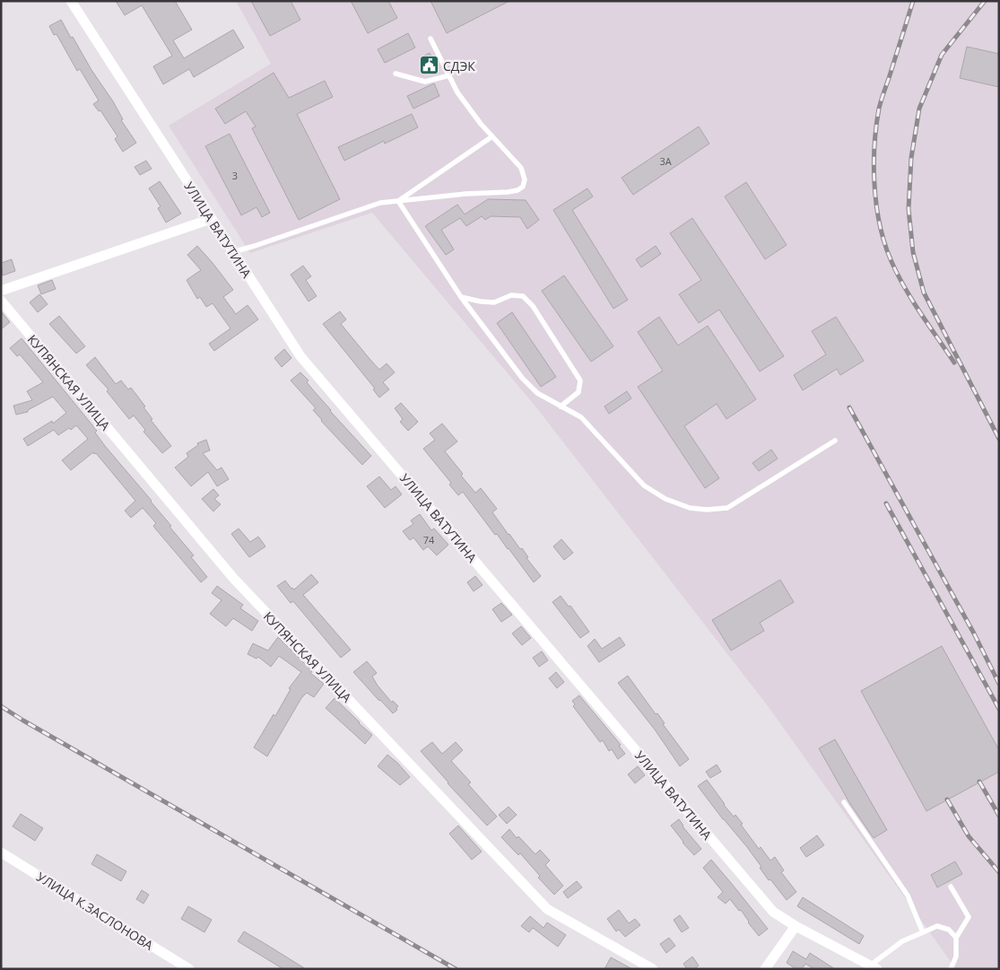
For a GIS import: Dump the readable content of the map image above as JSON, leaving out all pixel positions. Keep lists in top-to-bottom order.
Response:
{
  "streets": {
    "street": ["УЛИЦА ВАТУТИНА", "КУПЯНСКАЯ УЛИЦА", "УЛИЦА К.ЗАСЛОНОВА"]
  },
  "places": {
    "public building": ["СДЭК"]
  },
  "house_numbers": ["3А", "3", "74"]
}
